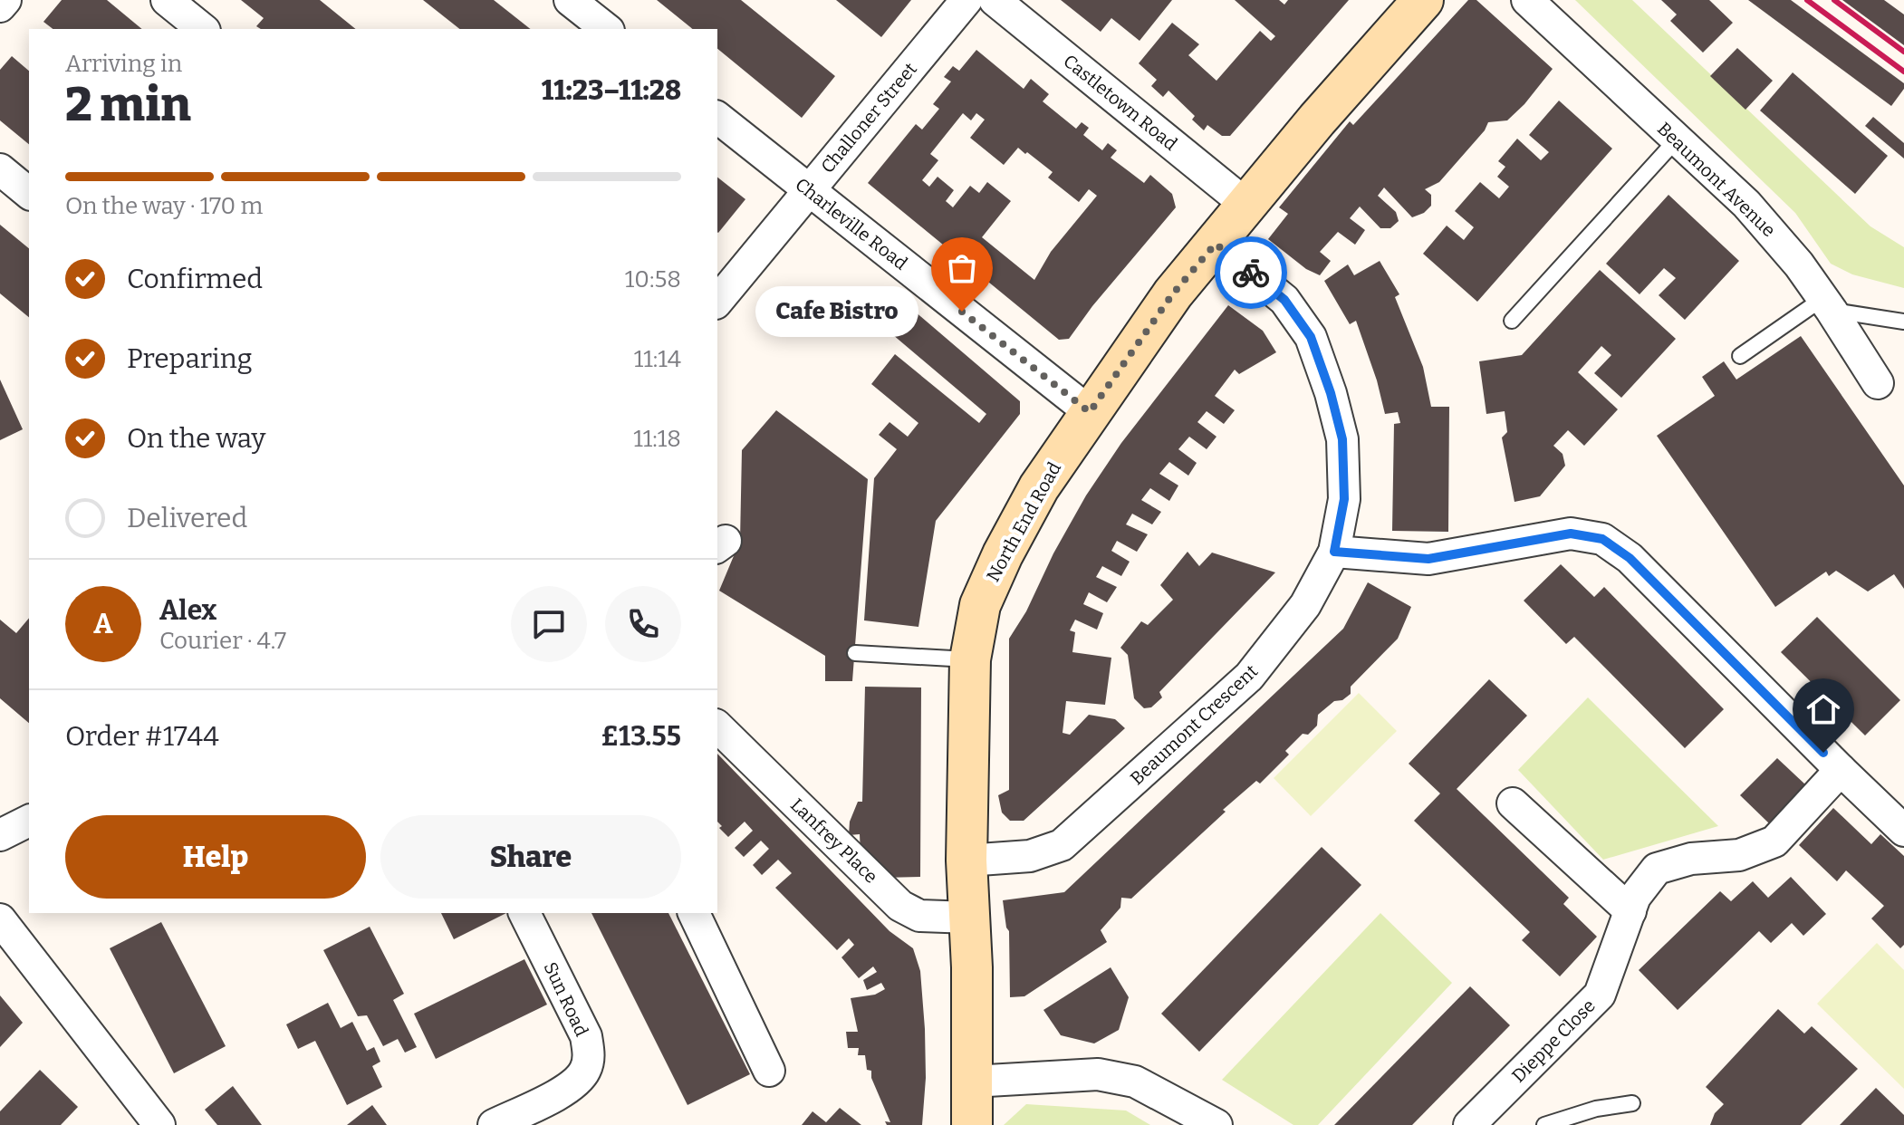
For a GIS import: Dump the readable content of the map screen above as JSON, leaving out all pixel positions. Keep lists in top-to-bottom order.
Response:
{
  "streets": {
    "main road": ["North End Road"],
    "street": [
      "Castletown Road",
      "Challoner Street",
      "Beaumont Avenue",
      "Charleville Road",
      "Beaumont Crescent",
      "Lanfrey Place",
      "Sun Road",
      "Dieppe Close"
    ]
  },
  "crossings": [
    ["Castletown Road", "North End Road"],
    ["Challoner Street", "Charleville Road"],
    ["Charleville Road", "North End Road"],
    ["North End Road", "Beaumont Crescent"],
    ["North End Road", "Lanfrey Place"]
  ],
  "places": ["Cafe Bistro"],
  "page": {
    "heading": ["2 min", "Arriving in", "11:23–11:28"],
    "panel": [
      "Alex",
      "Courier · 4.7",
      "Order #1744",
      "£13.55"
    ],
    "bar": "On the way · 170 m",
    "list": [
      ["Confirmed", "10:58"],
      ["Preparing", "11:14"],
      ["On the way", "11:18"],
      "Delivered"
    ],
    "bubble": "Cafe Bistro",
    "round": "A",
    "buttons": ["Help", "Share"]
  }
}
